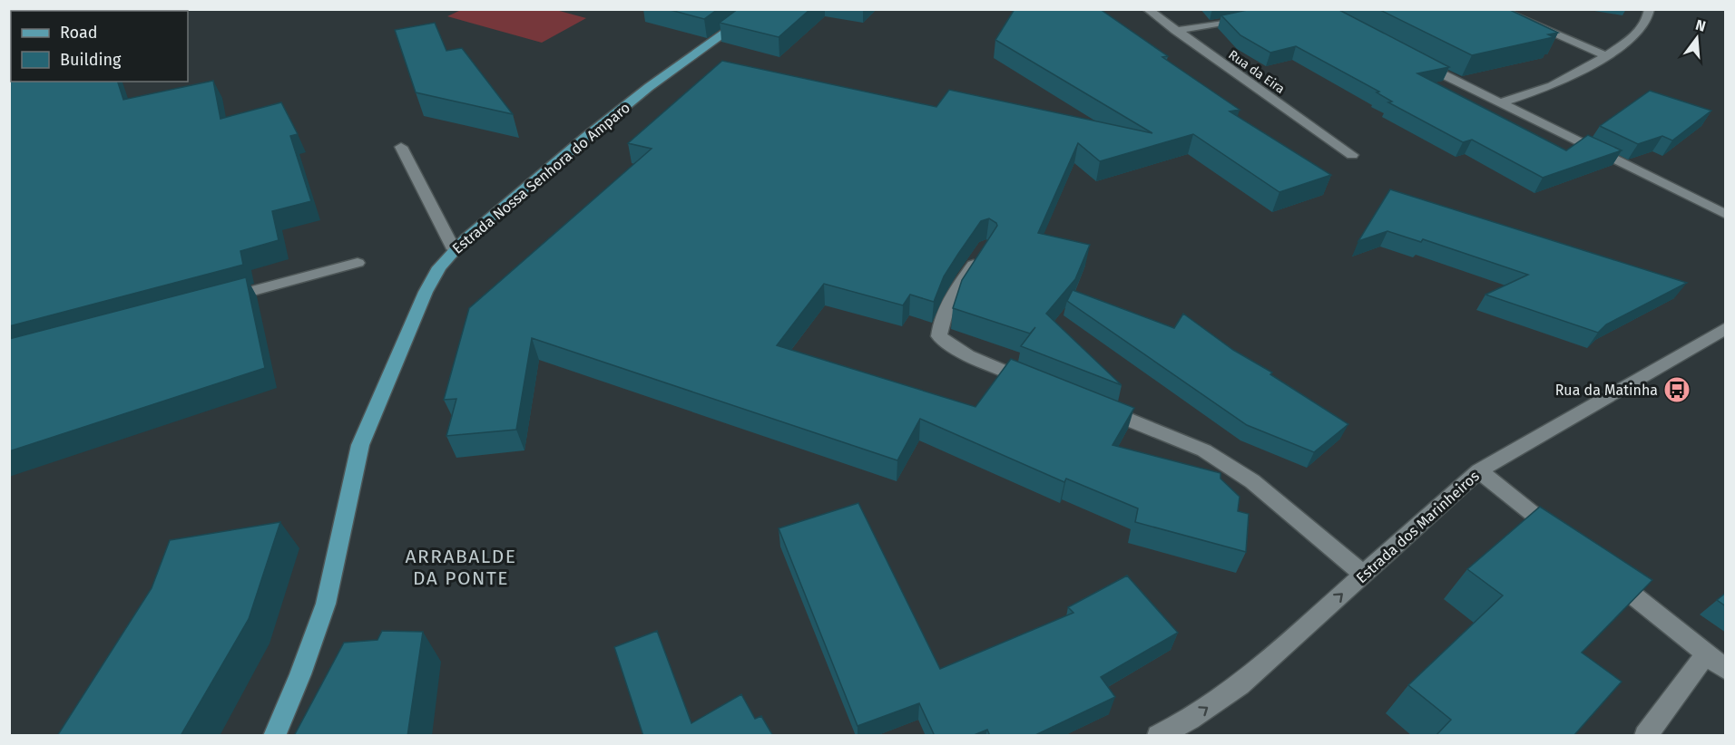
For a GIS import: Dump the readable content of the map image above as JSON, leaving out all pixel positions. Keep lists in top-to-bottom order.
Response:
{
  "streets": {
    "main road": ["Estrada Nossa Senhora do Amparo"],
    "street": ["Rua da Eira", "Estrada dos Marinheiros"]
  },
  "one_way": ["Estrada dos Marinheiros"],
  "districts": ["ARRABALDE DA PONTE"],
  "places": {
    "bus stop": ["Rua da Matinha"]
  },
  "legend": ["Road", "Building"],
  "north": "top"
}
